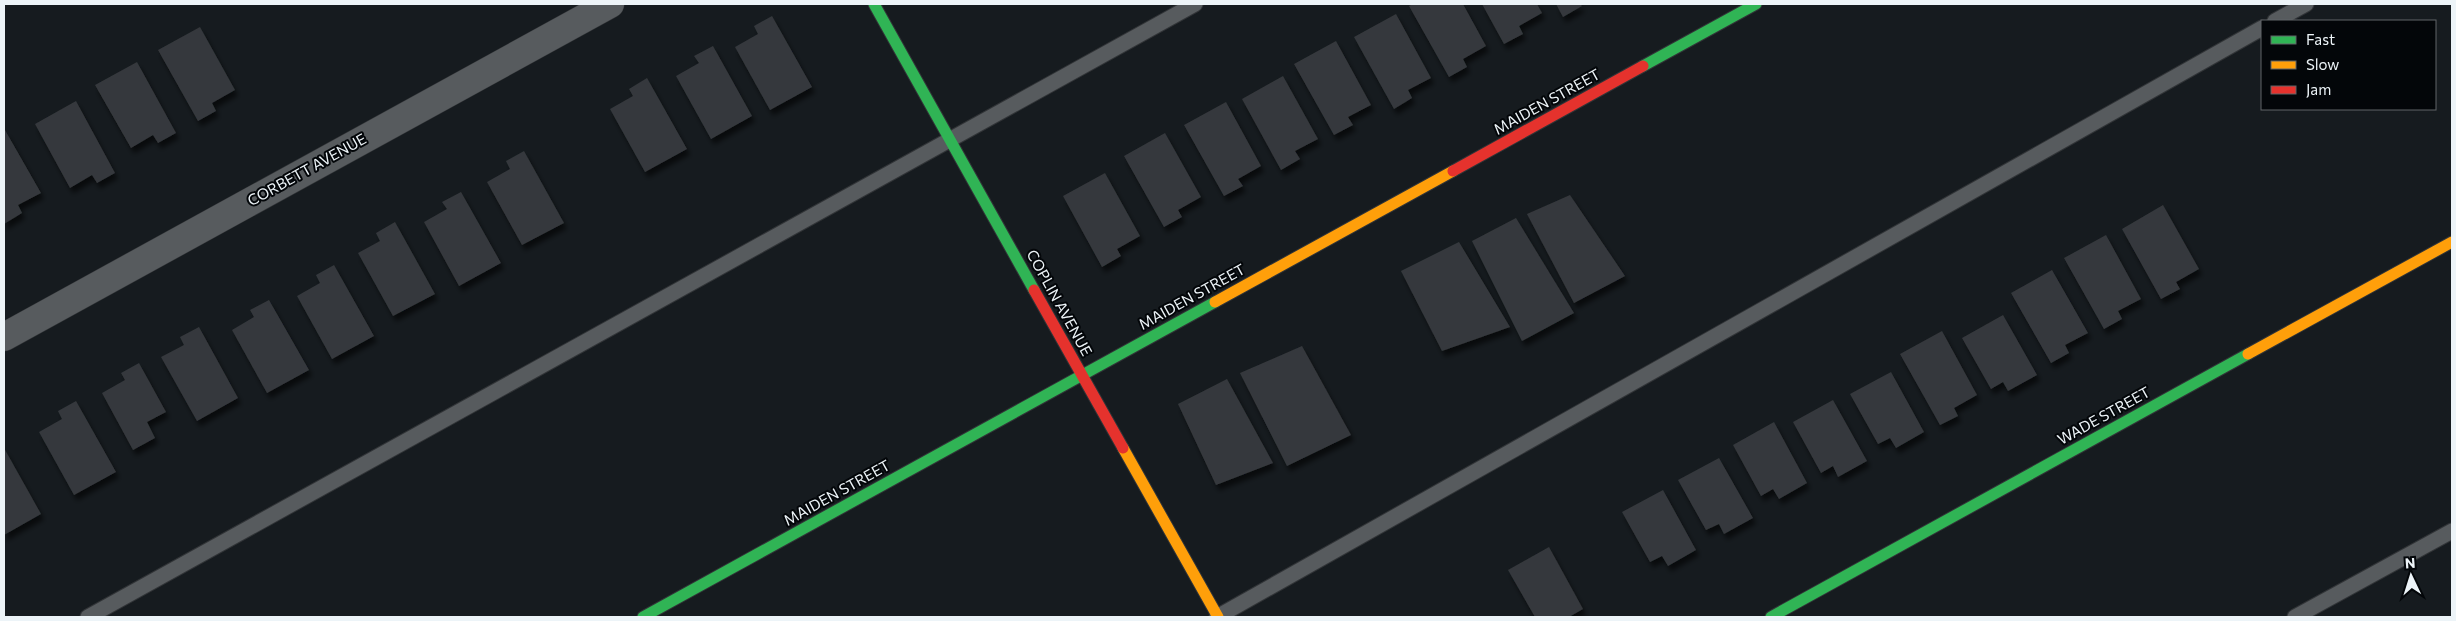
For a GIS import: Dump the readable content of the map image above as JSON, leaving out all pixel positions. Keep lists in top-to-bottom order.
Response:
{
  "streets": {
    "street": [
      "MAIDEN STREET",
      "CORBETT AVENUE",
      "COPLIN AVENUE",
      "WADE STREET"
    ]
  },
  "crossings": [
    ["MAIDEN STREET", "COPLIN AVENUE"]
  ],
  "legend": ["Fast", "Slow", "Jam"],
  "north": "top"
}
